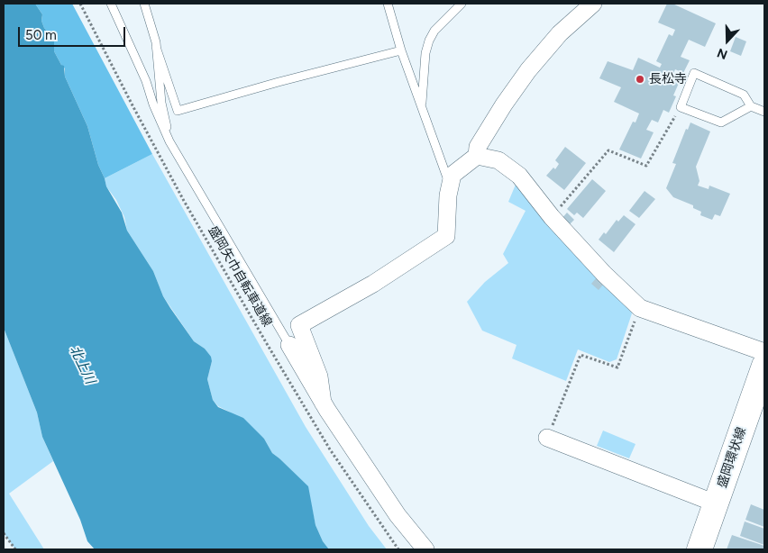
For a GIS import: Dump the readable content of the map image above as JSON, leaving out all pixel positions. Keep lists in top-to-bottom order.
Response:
{
  "streets": {
    "main road": ["盛岡環状線"],
    "path": ["盛岡矢巾自転車道線"]
  },
  "water": ["北上川"],
  "places": ["長松寺"],
  "scale_bar": "50 m",
  "north": "bottom"
}
